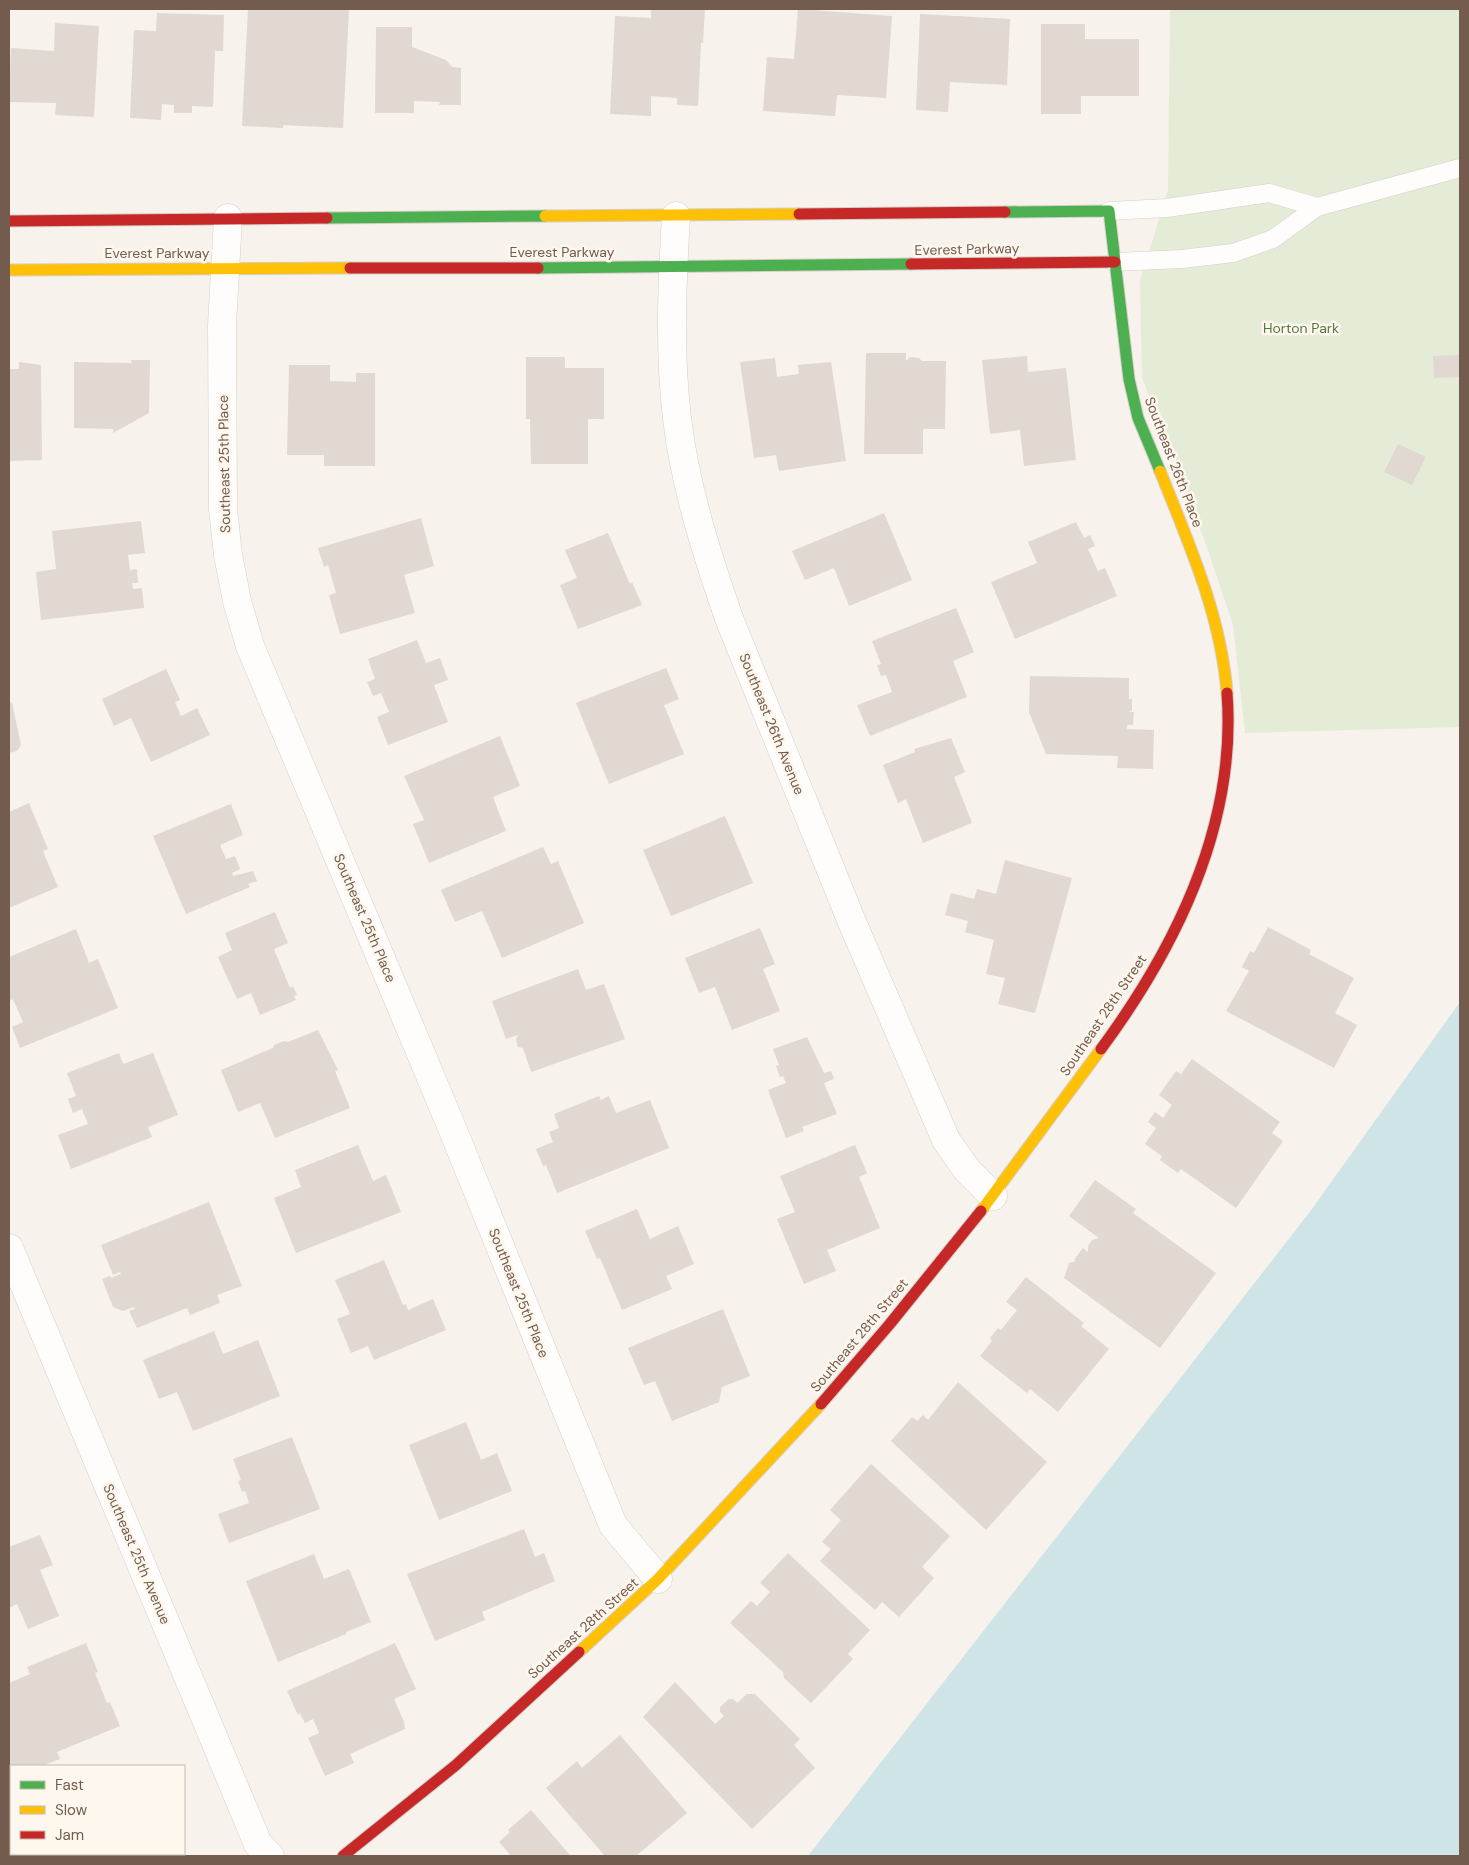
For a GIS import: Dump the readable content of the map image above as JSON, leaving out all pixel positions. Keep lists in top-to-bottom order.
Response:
{
  "streets": {
    "street": [
      "Everest Parkway",
      "Southeast 26th Place",
      "Southeast 25th Place",
      "Southeast 26th Avenue",
      "Southeast 28th Street",
      "Southeast 25th Avenue"
    ]
  },
  "crossings": [
    ["Everest Parkway", "Southeast 26th Place"],
    ["Everest Parkway", "Southeast 25th Place"],
    ["Everest Parkway", "Southeast 26th Avenue"],
    ["Southeast 26th Place", "Southeast 28th Street"],
    ["Southeast 25th Place", "Southeast 28th Street"],
    ["Southeast 26th Avenue", "Southeast 28th Street"]
  ],
  "parks": ["Horton Park"],
  "legend": ["Fast", "Slow", "Jam"]
}
